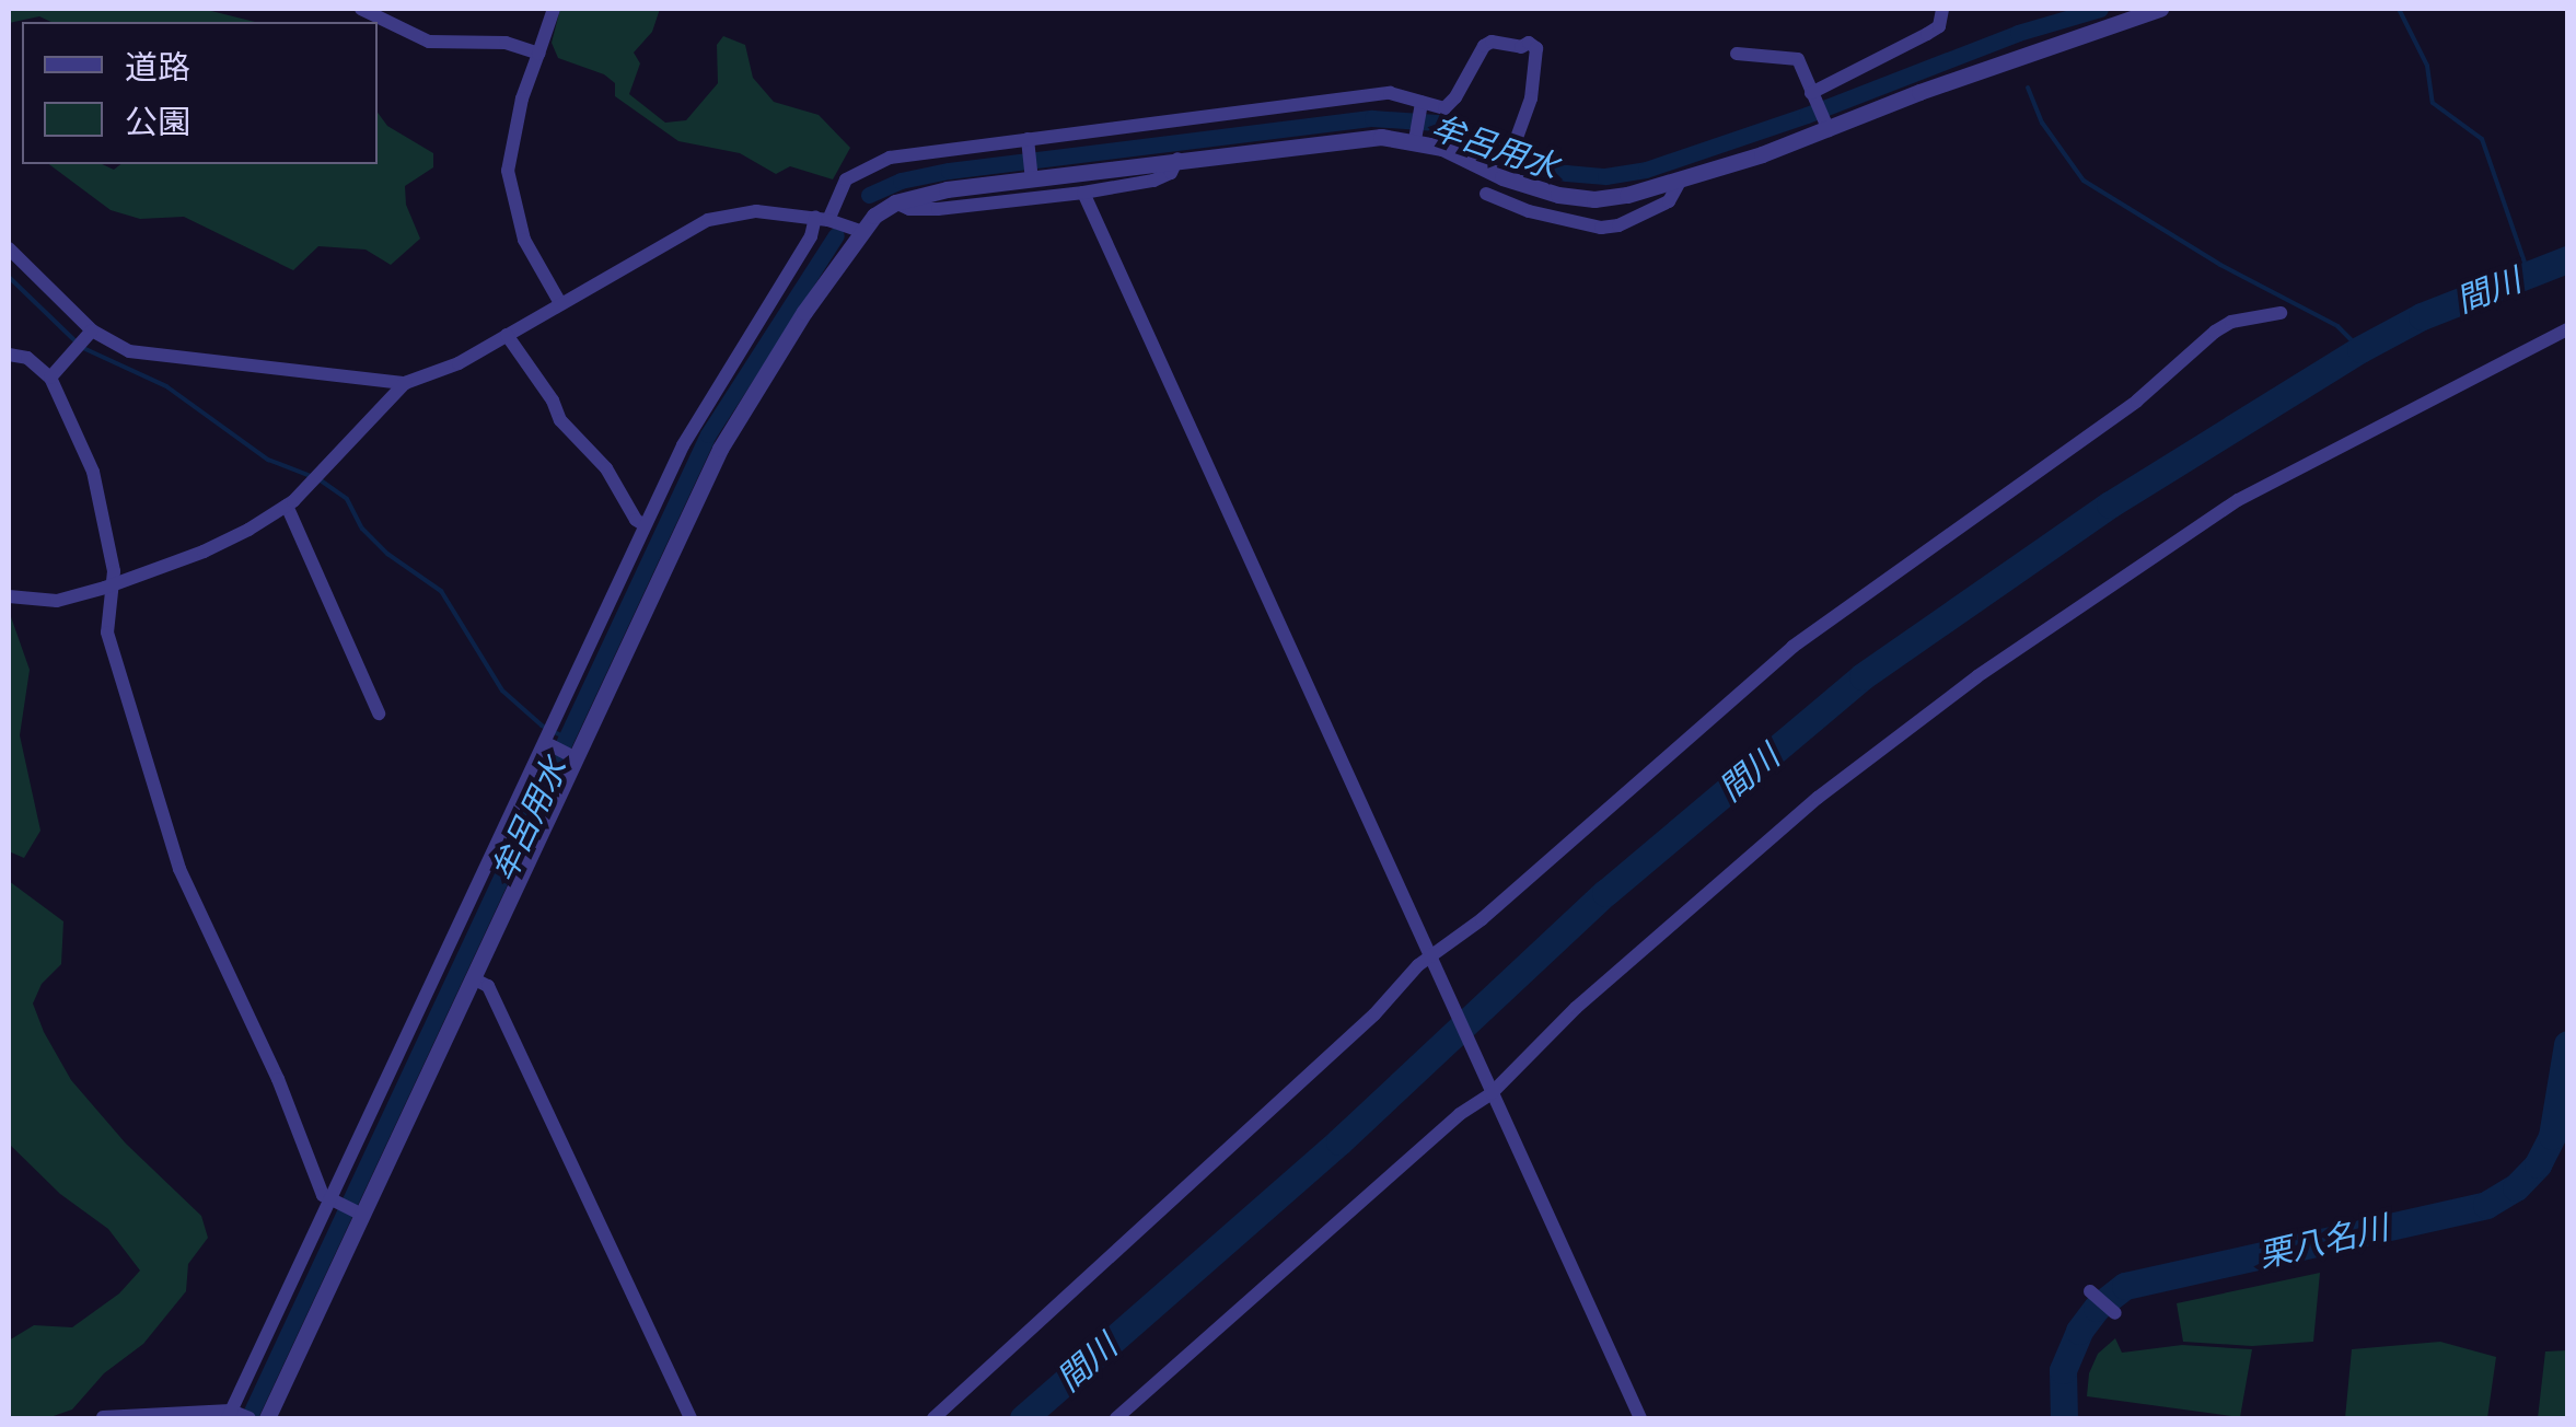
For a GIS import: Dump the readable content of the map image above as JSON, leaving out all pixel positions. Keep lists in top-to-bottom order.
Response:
{
  "water": ["牟呂用水", "間川", "栗八名川"],
  "legend": ["道路", "公園"]
}
